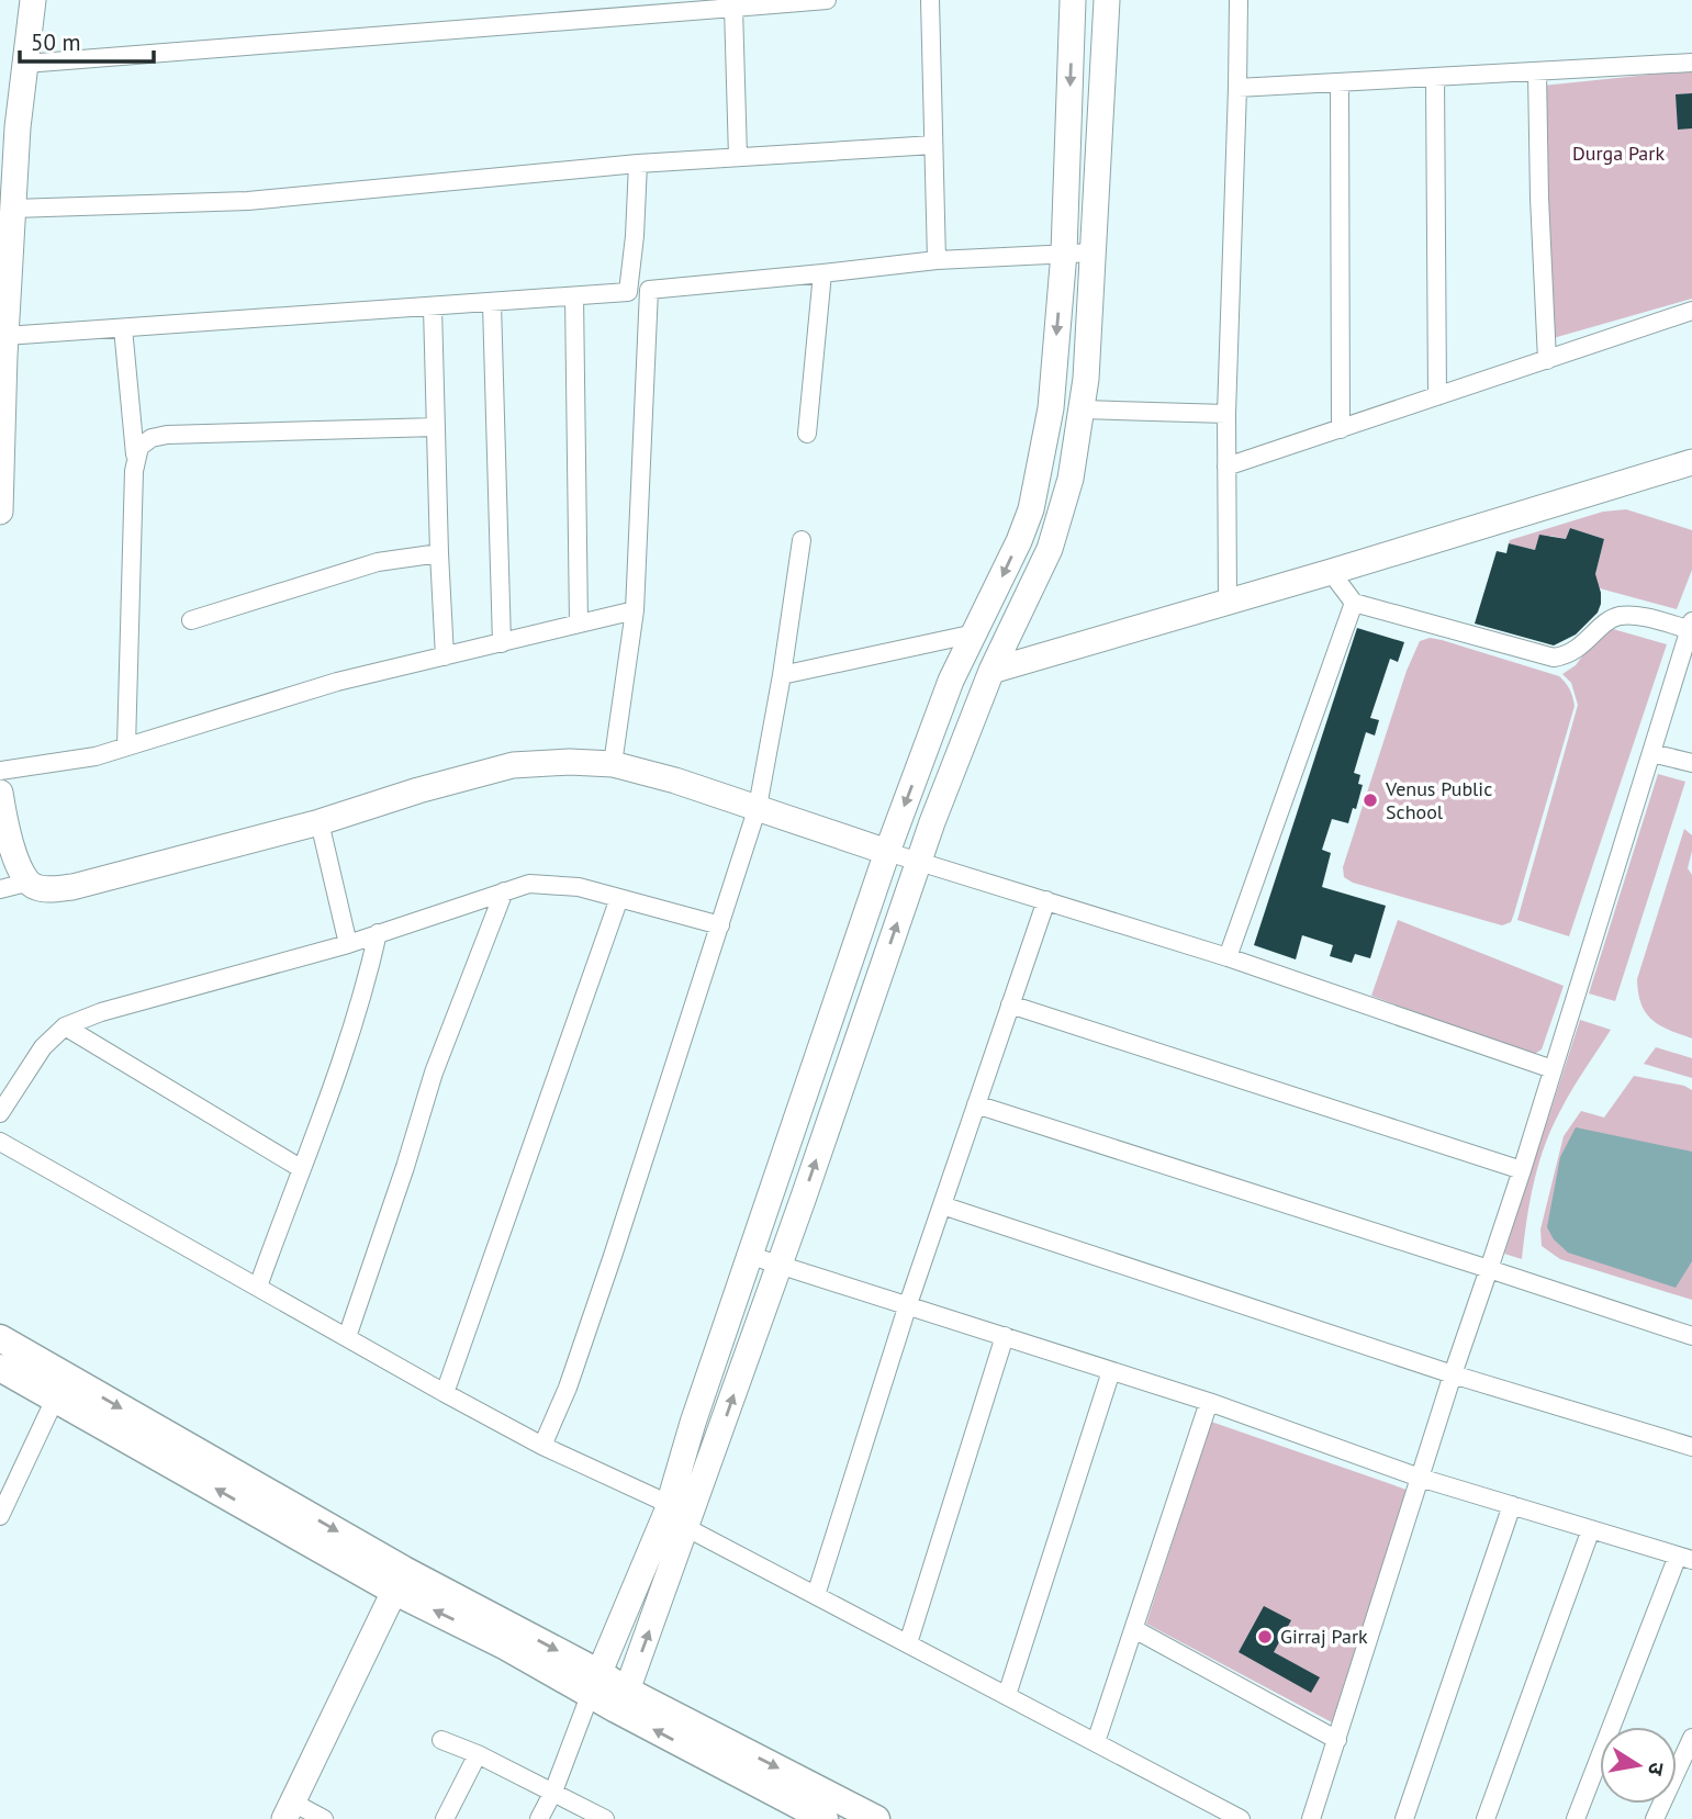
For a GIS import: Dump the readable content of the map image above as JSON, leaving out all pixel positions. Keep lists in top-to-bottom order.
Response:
{
  "parks": ["Durga Park"],
  "places": ["Venus Public School", "Girraj Park"],
  "scale_bar": "50 m",
  "north": "right"
}
